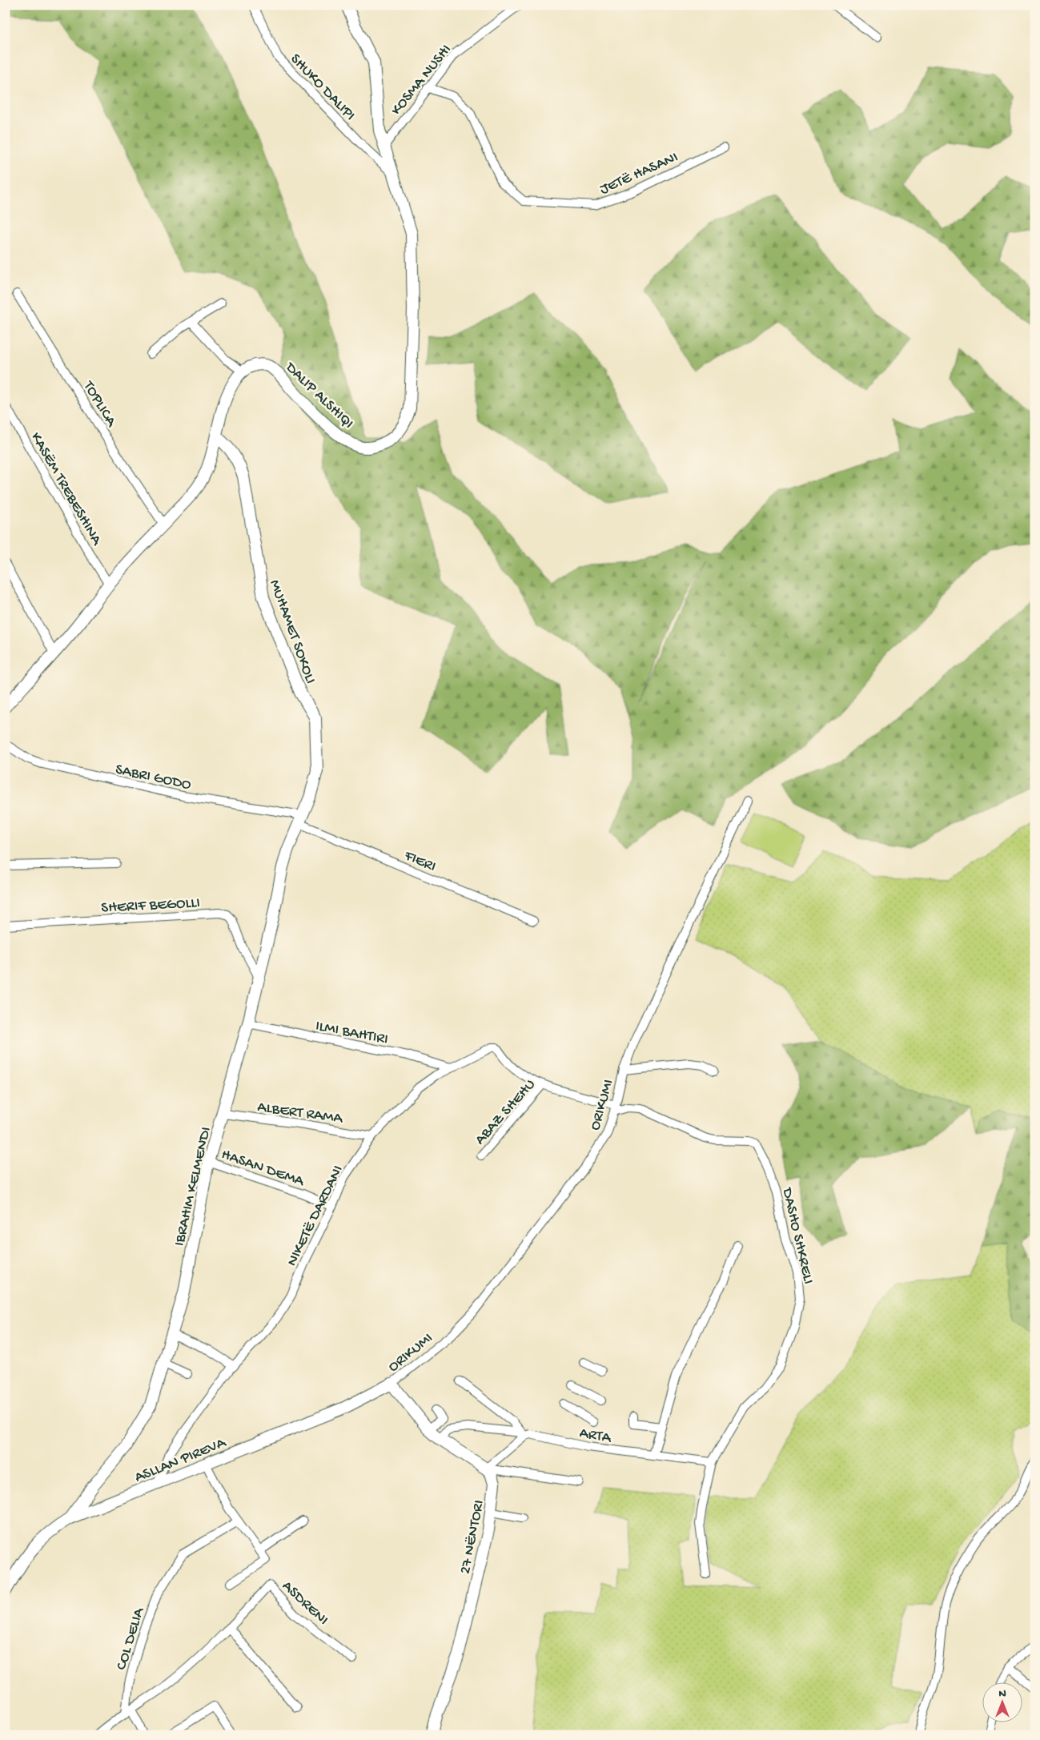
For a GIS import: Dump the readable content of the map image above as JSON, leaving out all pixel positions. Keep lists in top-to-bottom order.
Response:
{
  "streets": {
    "street": [
      "KOSMA NUSHI",
      "SHUKO DALIPI",
      "JETË HASANI",
      "DALIP ALSHIQI",
      "TOPLICA",
      "KASËM TREBESHINA",
      "MUHAMET SOKOLI",
      "SABRI GODO",
      "FIERI",
      "SHERIF BEGOLLI",
      "ILMI BAHTIRI",
      "ORIKUMI",
      "ALBERT RAMA",
      "ABAZ SHEHU",
      "HASAN DEMA",
      "IBRAHIM KELMENDI",
      "NIKETË DARDANI",
      "DASHO SHKRELI",
      "ARTA",
      "ASLLAN PIREVA",
      "27 NËNTORI",
      "ASDRENI",
      "COL DELIA"
    ]
  },
  "crossings": [
    ["KOSMA NUSHI", "JETË HASANI"],
    ["KOSMA NUSHI", "DALIP ALSHIQI"],
    ["SHUKO DALIPI", "DALIP ALSHIQI"],
    ["MUHAMET SOKOLI", "SABRI GODO"],
    ["MUHAMET SOKOLI", "FIERI"],
    ["MUHAMET SOKOLI", "IBRAHIM KELMENDI"],
    ["SABRI GODO", "FIERI"],
    ["SABRI GODO", "IBRAHIM KELMENDI"],
    ["FIERI", "IBRAHIM KELMENDI"],
    ["SHERIF BEGOLLI", "IBRAHIM KELMENDI"],
    ["ILMI BAHTIRI", "IBRAHIM KELMENDI"],
    ["ILMI BAHTIRI", "NIKETË DARDANI"],
    ["ORIKUMI", "ABAZ SHEHU"],
    ["ORIKUMI", "DASHO SHKRELI"],
    ["ORIKUMI", "ASLLAN PIREVA"],
    ["ALBERT RAMA", "IBRAHIM KELMENDI"],
    ["ALBERT RAMA", "NIKETË DARDANI"],
    ["ABAZ SHEHU", "NIKETË DARDANI"],
    ["ABAZ SHEHU", "DASHO SHKRELI"],
    ["HASAN DEMA", "IBRAHIM KELMENDI"],
    ["HASAN DEMA", "NIKETË DARDANI"],
    ["IBRAHIM KELMENDI", "ASLLAN PIREVA"],
    ["NIKETË DARDANI", "ASLLAN PIREVA"],
    ["DASHO SHKRELI", "ARTA"],
    ["ASDRENI", "COL DELIA"]
  ],
  "north": "top"
}
